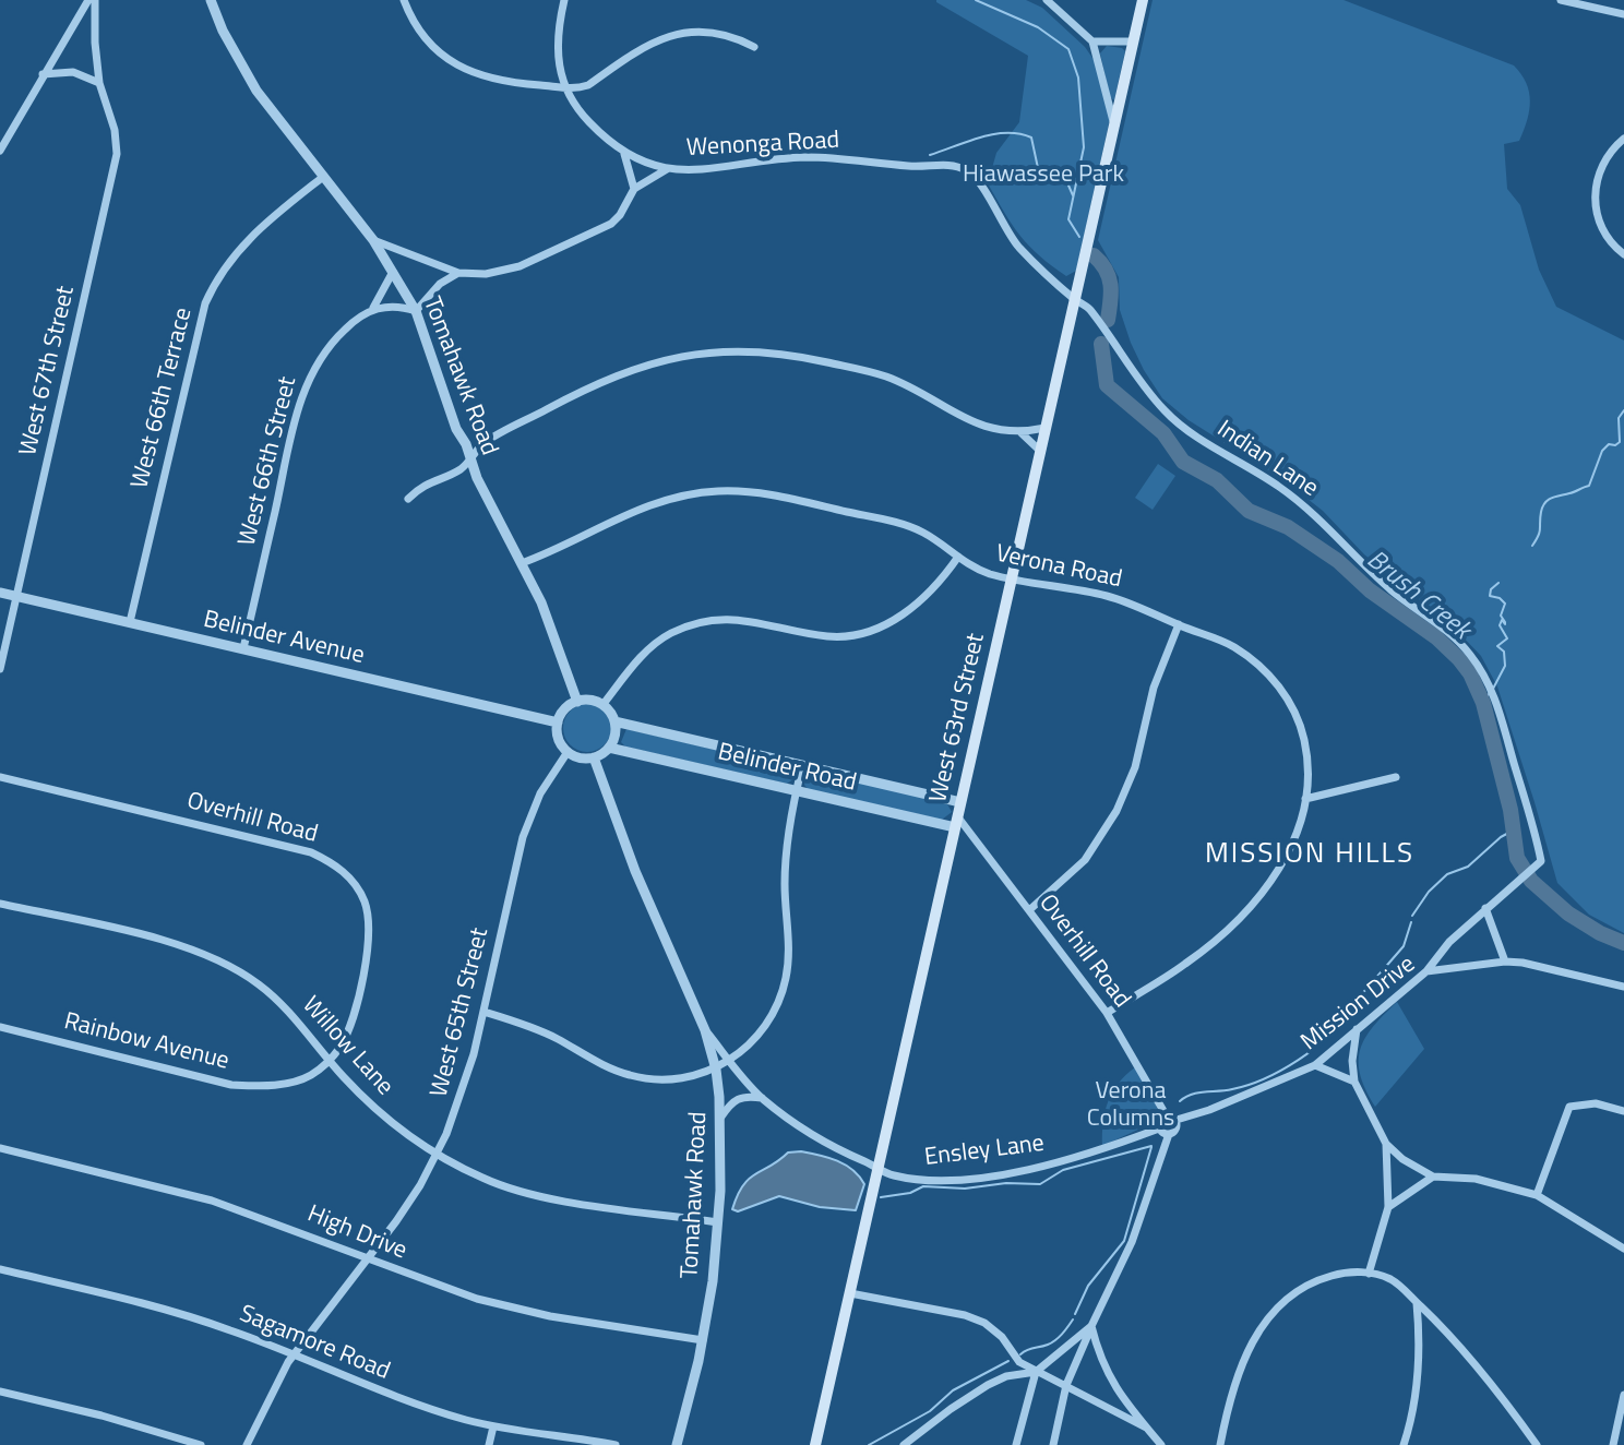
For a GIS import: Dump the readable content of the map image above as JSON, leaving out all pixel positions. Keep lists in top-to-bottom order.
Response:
{
  "streets": {
    "main road": ["West 63rd Street"],
    "street": [
      "Wenonga Road",
      "West 67th Street",
      "Tomahawk Road",
      "West 66th Terrace",
      "Indian Lane",
      "West 66th Street",
      "Verona Road",
      "Belinder Avenue",
      "Belinder Road",
      "Overhill Road",
      "Mission Drive",
      "West 65th Street",
      "Rainbow Avenue",
      "Willow Lane",
      "Ensley Lane",
      "High Drive",
      "Sagamore Road"
    ]
  },
  "crossings": [
    ["Wenonga Road", "Indian Lane"],
    ["Wenonga Road", "West 63rd Street"],
    ["West 67th Street", "Belinder Avenue"],
    ["Tomahawk Road", "West 66th Terrace"],
    ["Tomahawk Road", "West 66th Street"],
    ["Tomahawk Road", "Verona Road"],
    ["Tomahawk Road", "Belinder Avenue"],
    ["Tomahawk Road", "Belinder Road"],
    ["Tomahawk Road", "West 65th Street"],
    ["Tomahawk Road", "Willow Lane"],
    ["Tomahawk Road", "Ensley Lane"],
    ["Tomahawk Road", "High Drive"],
    ["West 66th Terrace", "Belinder Avenue"],
    ["Indian Lane", "West 63rd Street"],
    ["Indian Lane", "Mission Drive"],
    ["West 66th Street", "Belinder Avenue"],
    ["Verona Road", "West 63rd Street"],
    ["Verona Road", "Overhill Road"],
    ["Belinder Avenue", "Belinder Road"],
    ["Belinder Avenue", "West 65th Street"],
    ["West 63rd Street", "Belinder Road"],
    ["West 63rd Street", "Overhill Road"],
    ["West 63rd Street", "Ensley Lane"],
    ["Belinder Road", "Overhill Road"],
    ["Belinder Road", "West 65th Street"],
    ["Overhill Road", "Mission Drive"],
    ["Overhill Road", "Rainbow Avenue"],
    ["Overhill Road", "Willow Lane"],
    ["West 65th Street", "Willow Lane"],
    ["West 65th Street", "High Drive"],
    ["West 65th Street", "Sagamore Road"],
    ["Rainbow Avenue", "Willow Lane"]
  ],
  "districts": ["MISSION HILLS"],
  "water": ["Brush Creek"],
  "parks": ["Hiawassee Park", "Verona Columns"]
}
